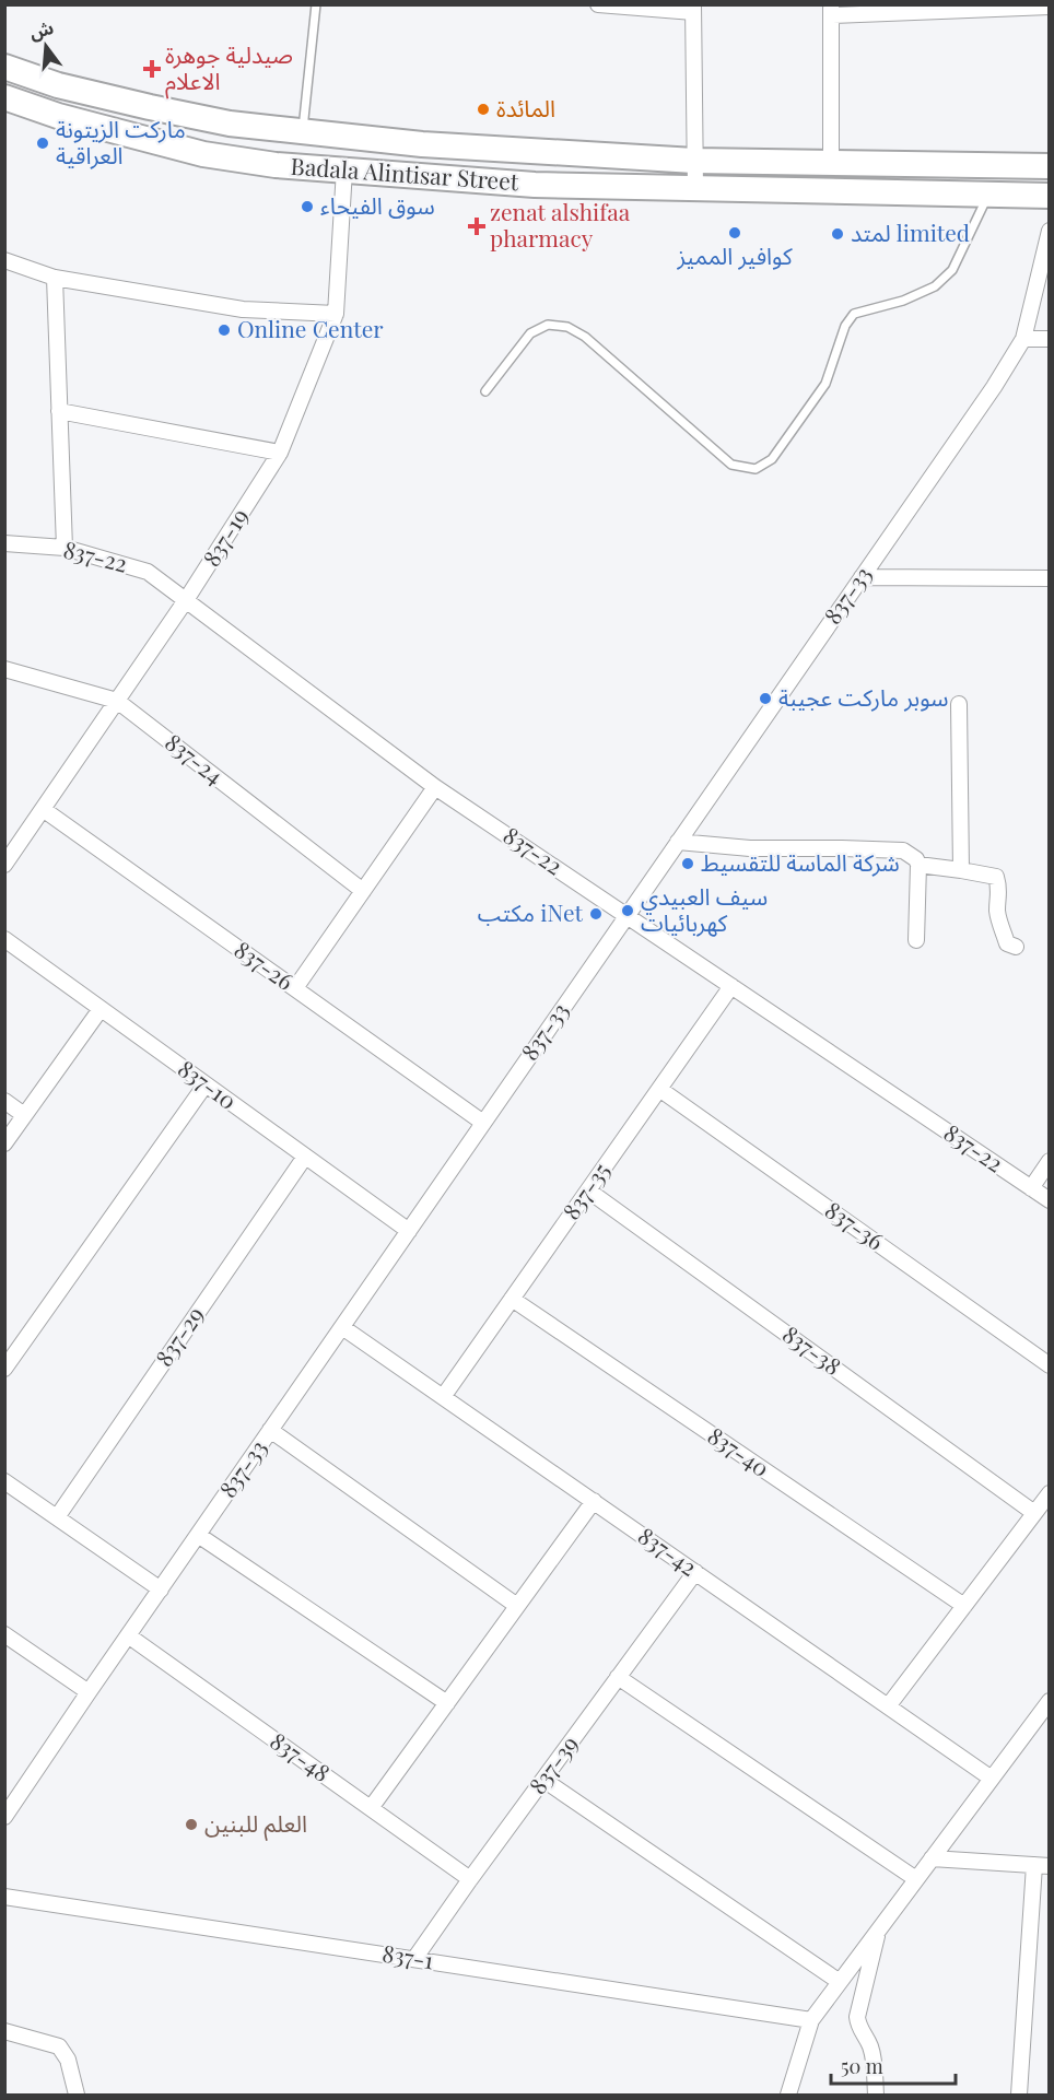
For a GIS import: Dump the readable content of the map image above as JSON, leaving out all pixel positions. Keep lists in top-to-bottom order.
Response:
{
  "streets": {
    "main road": ["Badala Alintisar Street"],
    "street": [
      "837-19",
      "837-22",
      "837-33",
      "837-24",
      "837-26",
      "837-10",
      "837-35",
      "837-36",
      "837-29",
      "837-38",
      "837-40",
      "837-42",
      "837-48",
      "837-39",
      "837-1"
    ]
  },
  "crossings": [
    ["Badala Alintisar Street", "837-19"],
    ["837-19", "837-22"],
    ["837-19", "837-24"],
    ["837-19", "837-26"],
    ["837-22", "837-33"],
    ["837-22", "837-35"],
    ["837-33", "837-26"],
    ["837-33", "837-10"],
    ["837-33", "837-42"],
    ["837-33", "837-48"],
    ["837-10", "837-29"],
    ["837-35", "837-36"],
    ["837-35", "837-38"],
    ["837-35", "837-40"],
    ["837-35", "837-42"],
    ["837-42", "837-39"],
    ["837-48", "837-39"],
    ["837-39", "837-1"]
  ],
  "places": {
    "health": ["صيدلية جوهرة الاعلام", "zenat alshifaa pharmacy"],
    "other": [
      "المائدة",
      "ماركت الزيتونة العراقية",
      "سوق الفيحاء",
      "كوافير المميز",
      "لمتد limited",
      "Online Center",
      "سوبر ماركت عجيبة",
      "شركة الماسة للتقسيط",
      "سيف العبيدي كهربائيات",
      "مكتب iNet",
      "العلم للبنين"
    ]
  },
  "scale_bar": "50 m",
  "north": "top"
}
